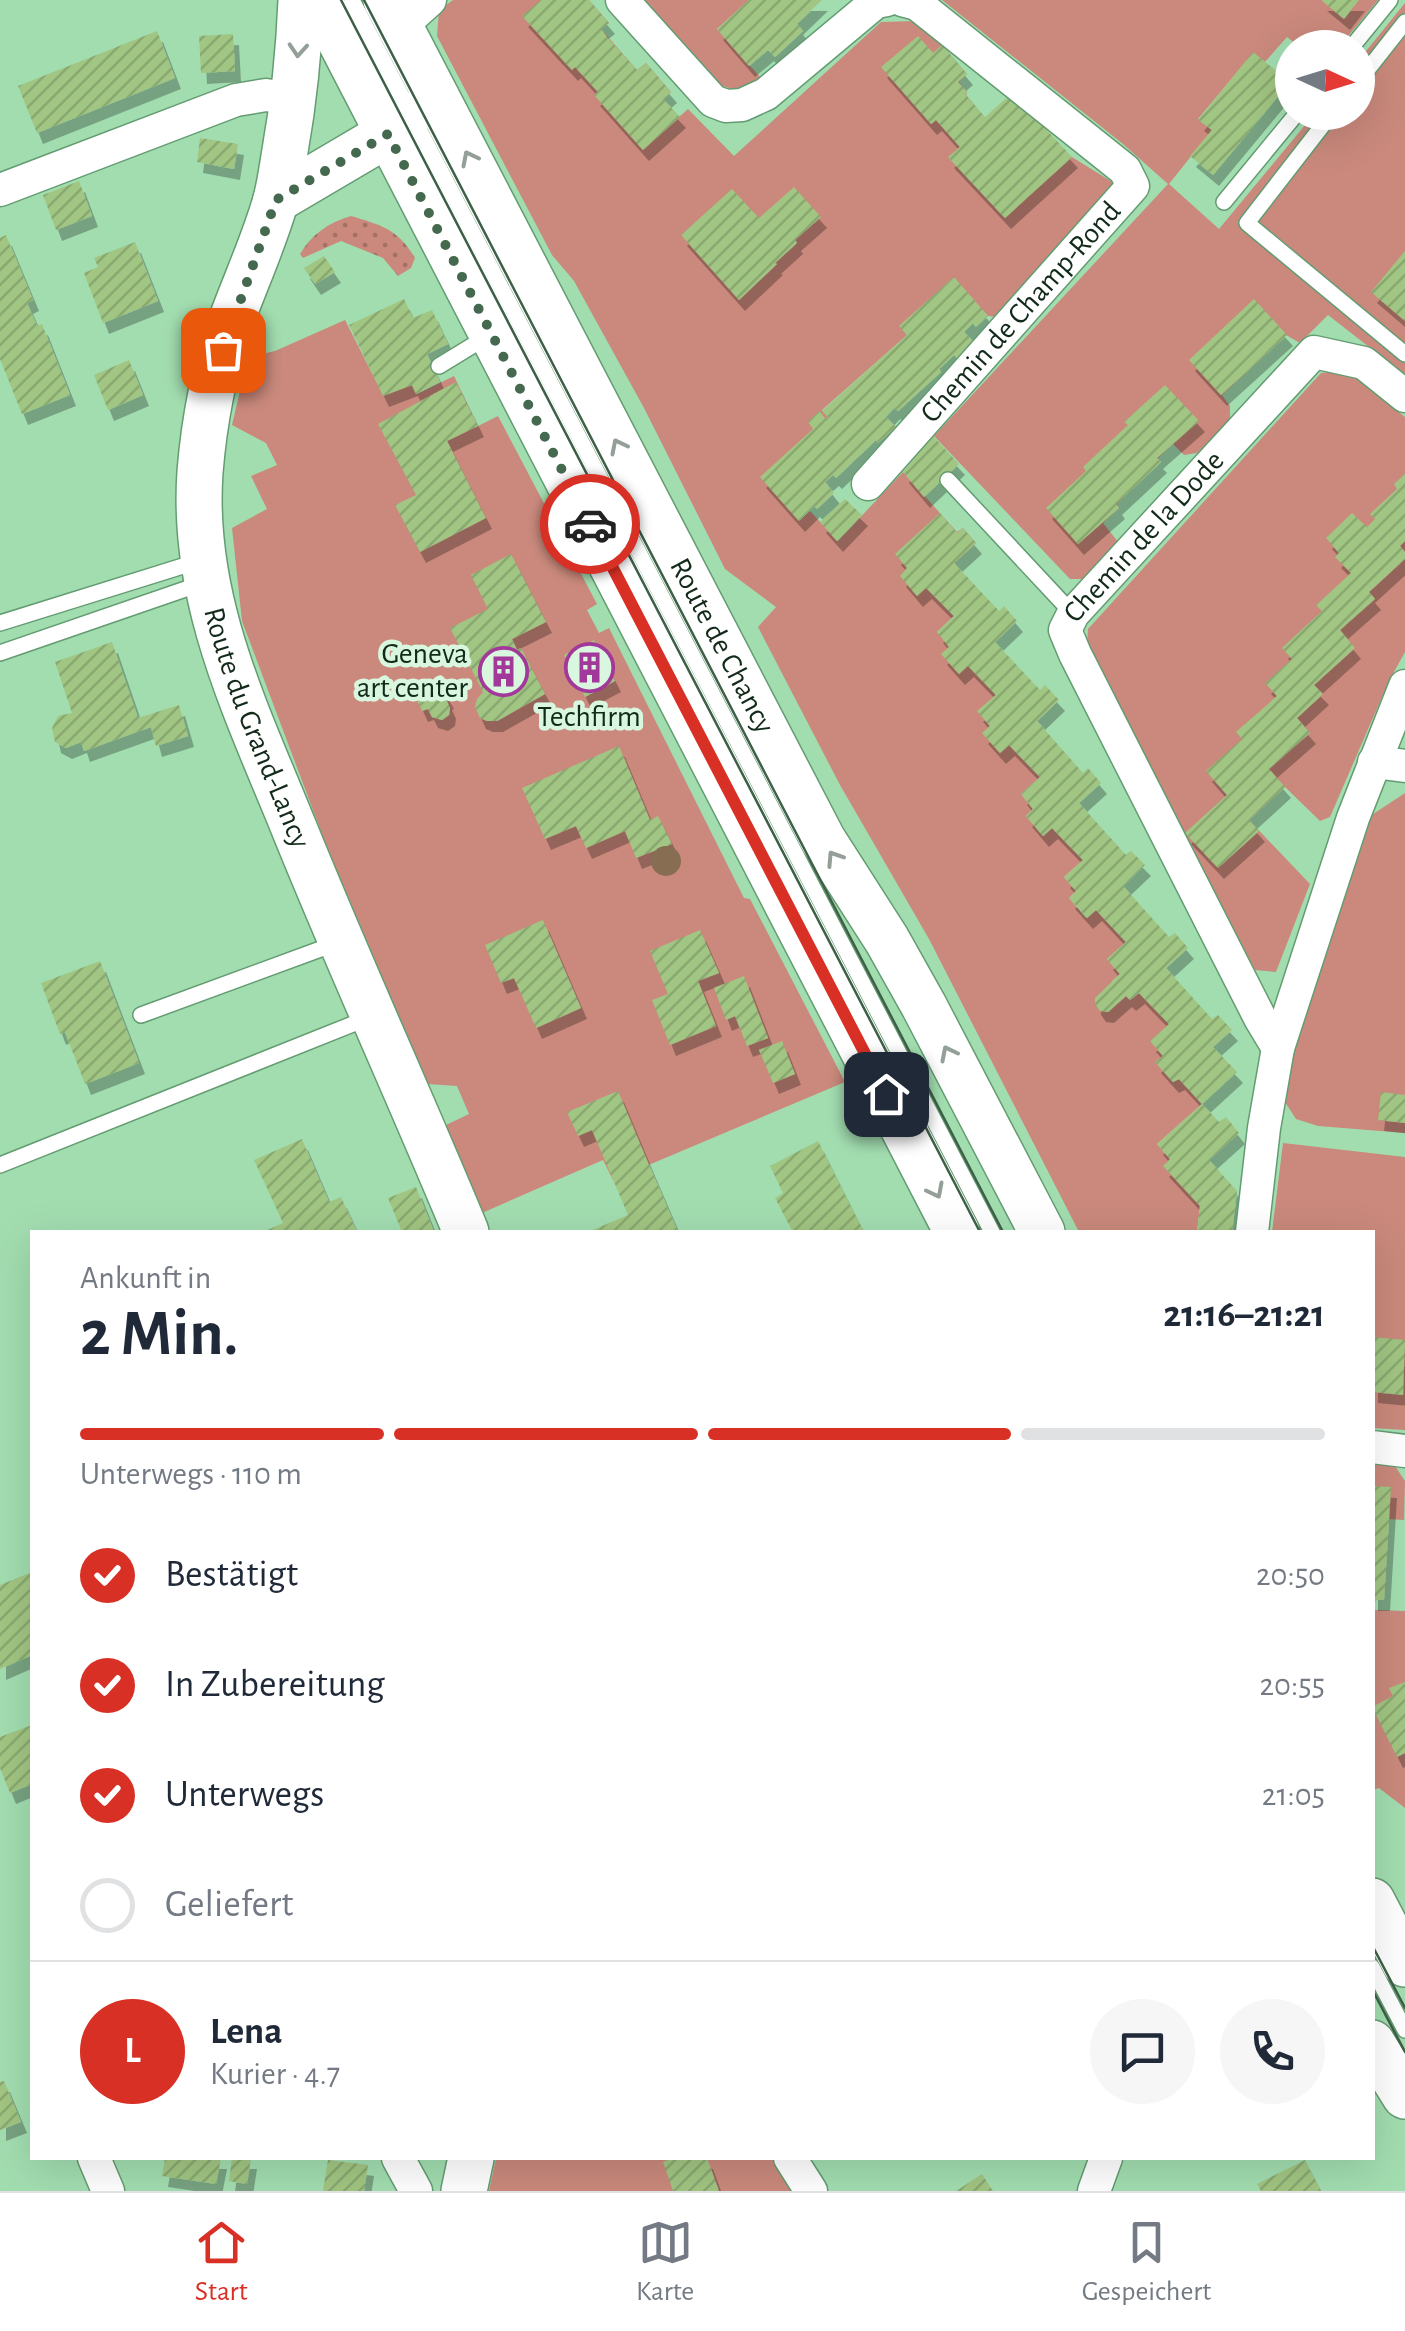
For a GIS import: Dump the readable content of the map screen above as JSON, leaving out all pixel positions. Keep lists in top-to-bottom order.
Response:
{
  "streets": {
    "main road": ["Route de Chancy", "Route du Grand-Lancy"],
    "street": ["Chemin de Champ-Rond", "Chemin de la Dode"]
  },
  "places": {
    "building": ["Techfirm", "Geneva art center"]
  },
  "north": "right",
  "page": {
    "heading": ["2 Min.", "Ankunft in", "21:16–21:21"],
    "panel": ["Lena", "Kurier · 4.7"],
    "bar": "Unterwegs · 110 m",
    "list": [
      ["Bestätigt", "20:50"],
      ["In Zubereitung", "20:55"],
      ["Unterwegs", "21:05"],
      "Geliefert"
    ],
    "round": "L",
    "tabs": ["Start", "Karte", "Gespeichert"]
  }
}
